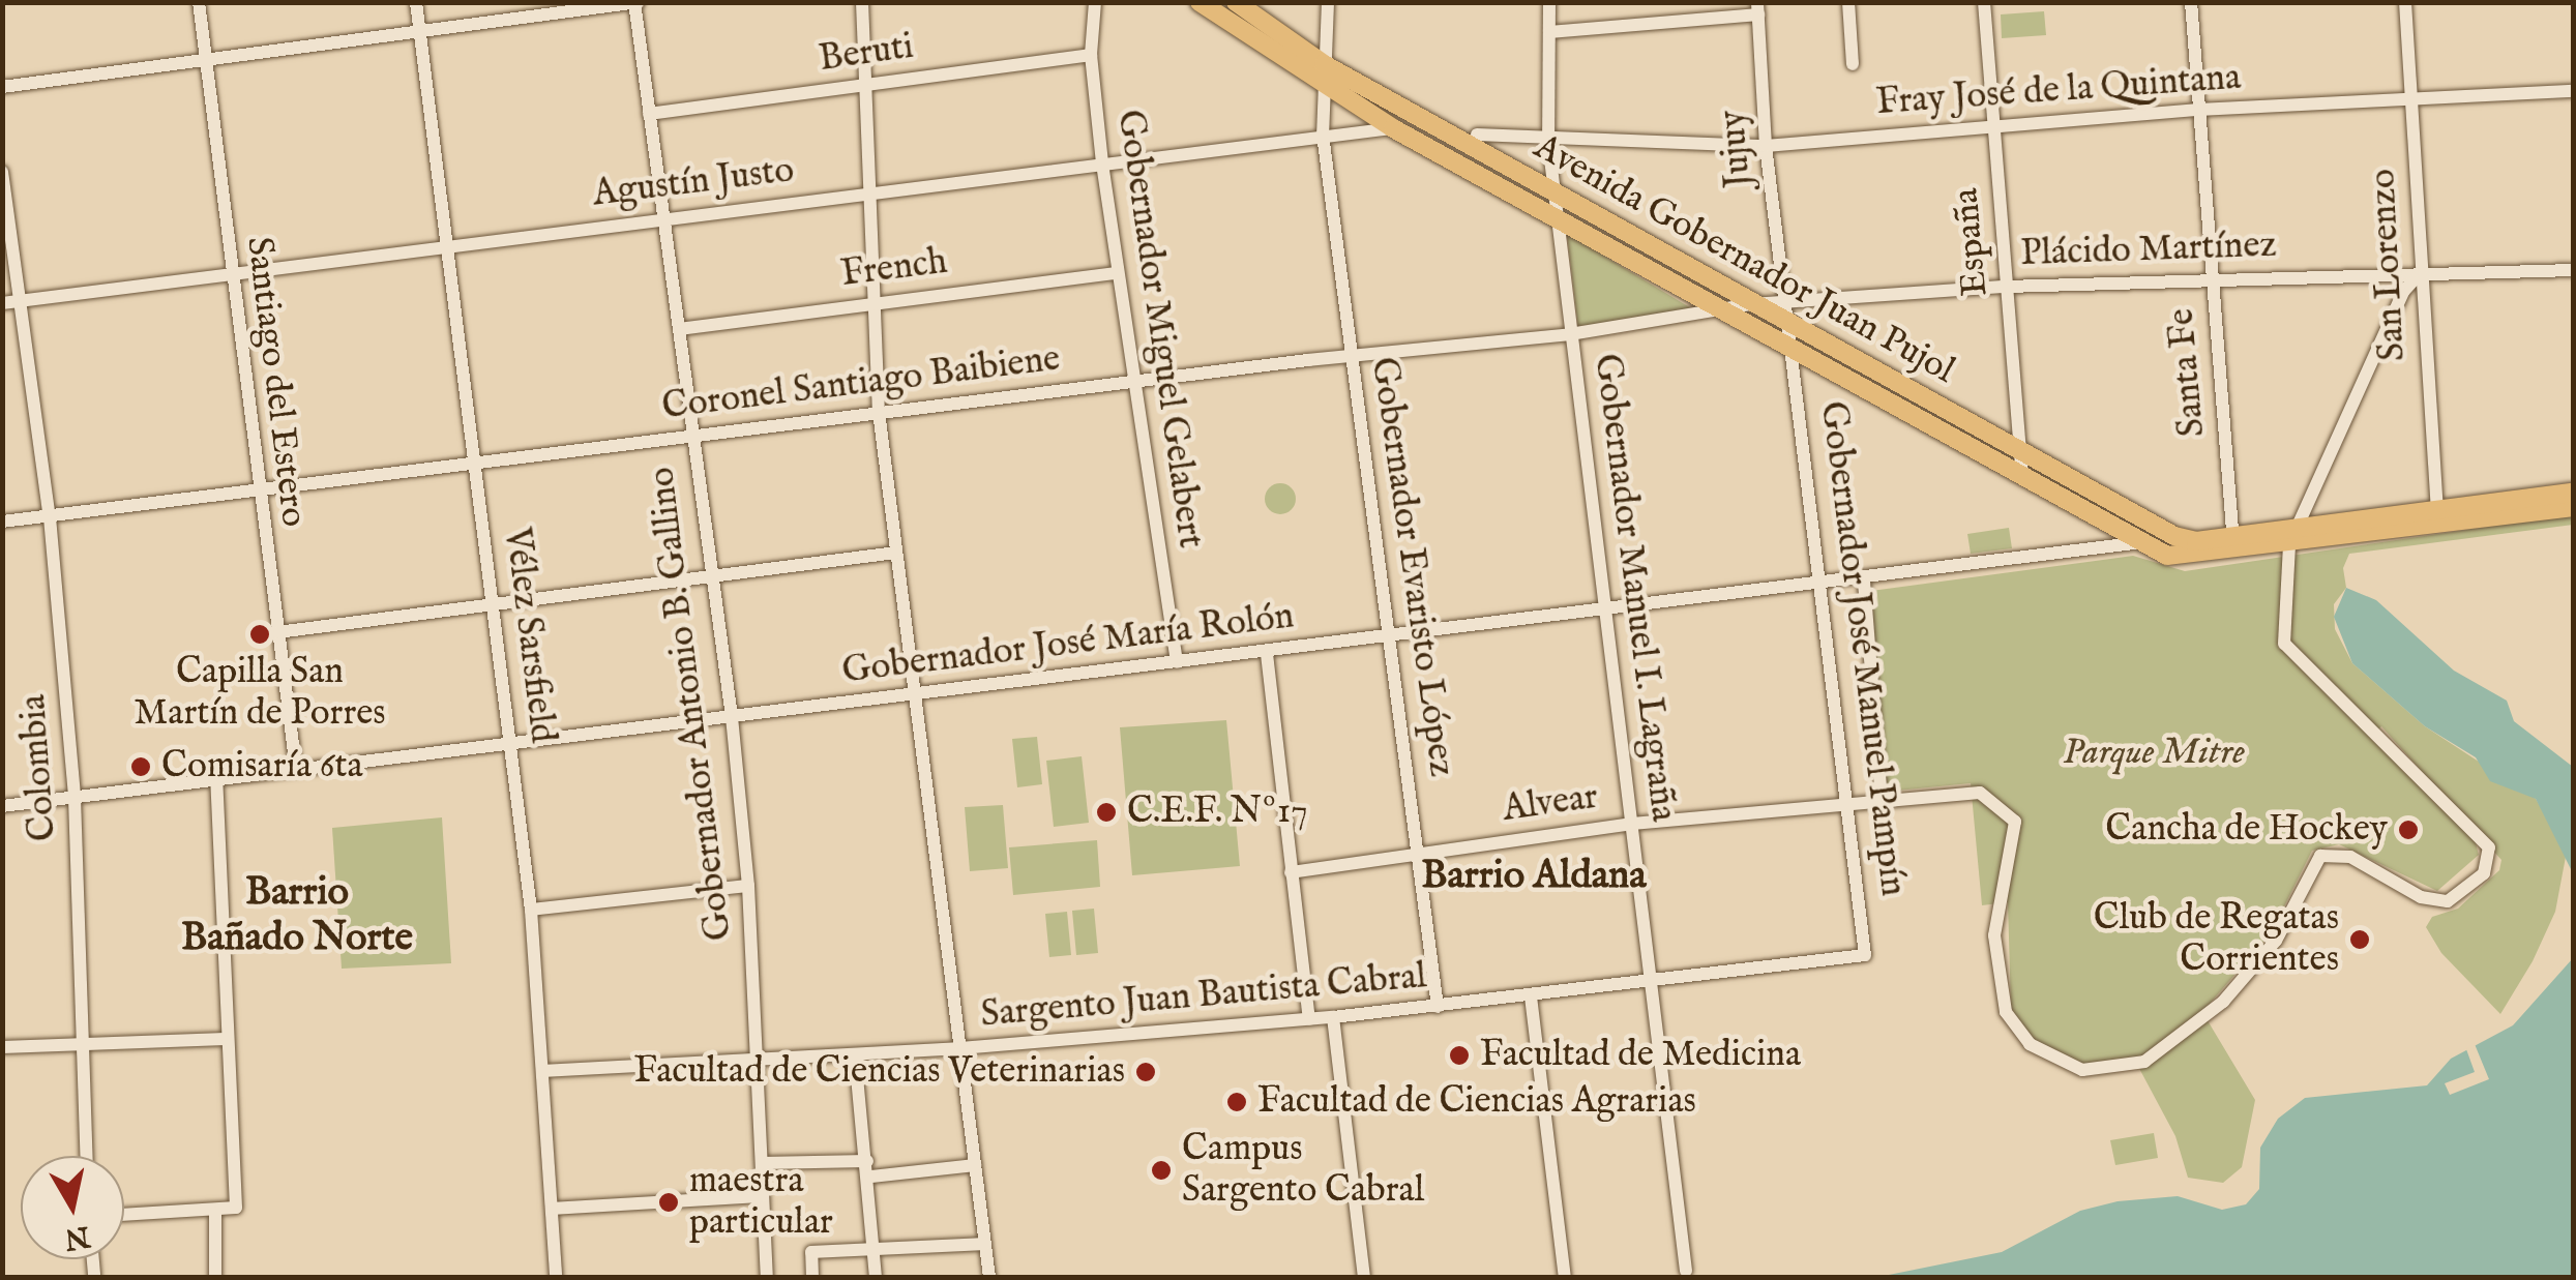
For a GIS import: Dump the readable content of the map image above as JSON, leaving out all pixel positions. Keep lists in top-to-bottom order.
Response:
{
  "streets": {
    "main road": ["Avenida Gobernador Juan Pujol"],
    "street": [
      "Beruti",
      "Fray José de la Quintana",
      "Jujuy",
      "Agustín Justo",
      "España",
      "Plácido Martínez",
      "San Lorenzo",
      "French",
      "Gobernador Miguel Gelabert",
      "Santa Fe",
      "Santiago del Estero",
      "Coronel Santiago Baibiene",
      "Gobernador Evaristo López",
      "Gobernador Manuel I. Lagraña",
      "Vélez Sarsfield",
      "Gobernador José María Rolón",
      "Gobernador José Manuel Pampín",
      "Gobernador Antonio B. Gallino",
      "Colombia",
      "Alvear",
      "Sargento Juan Bautista Cabral"
    ]
  },
  "crossings": [
    ["Beruti", "Gobernador Miguel Gelabert"],
    ["Beruti", "Gobernador Antonio B. Gallino"],
    ["Fray José de la Quintana", "Jujuy"],
    ["Fray José de la Quintana", "España"],
    ["Fray José de la Quintana", "San Lorenzo"],
    ["Fray José de la Quintana", "Santa Fe"],
    ["Fray José de la Quintana", "Gobernador Manuel I. Lagraña"],
    ["Jujuy", "Plácido Martínez"],
    ["Jujuy", "Avenida Gobernador Juan Pujol"],
    ["Jujuy", "Gobernador José Manuel Pampín"],
    ["Agustín Justo", "Avenida Gobernador Juan Pujol"],
    ["Agustín Justo", "Gobernador Miguel Gelabert"],
    ["Agustín Justo", "Santiago del Estero"],
    ["Agustín Justo", "Gobernador Evaristo López"],
    ["Agustín Justo", "Vélez Sarsfield"],
    ["Agustín Justo", "Gobernador Antonio B. Gallino"],
    ["Agustín Justo", "Colombia"],
    ["España", "Plácido Martínez"],
    ["España", "Avenida Gobernador Juan Pujol"],
    ["Plácido Martínez", "Avenida Gobernador Juan Pujol"],
    ["Plácido Martínez", "San Lorenzo"],
    ["Plácido Martínez", "Santa Fe"],
    ["Plácido Martínez", "Coronel Santiago Baibiene"],
    ["Avenida Gobernador Juan Pujol", "Santa Fe"],
    ["Avenida Gobernador Juan Pujol", "Coronel Santiago Baibiene"],
    ["Avenida Gobernador Juan Pujol", "Gobernador Evaristo López"],
    ["Avenida Gobernador Juan Pujol", "Gobernador Manuel I. Lagraña"],
    ["Avenida Gobernador Juan Pujol", "Gobernador José María Rolón"],
    ["Avenida Gobernador Juan Pujol", "Gobernador José Manuel Pampín"],
    ["French", "Gobernador Miguel Gelabert"],
    ["French", "Gobernador Antonio B. Gallino"],
    ["Gobernador Miguel Gelabert", "Coronel Santiago Baibiene"],
    ["Gobernador Miguel Gelabert", "Gobernador José María Rolón"],
    ["Santiago del Estero", "Coronel Santiago Baibiene"],
    ["Santiago del Estero", "Gobernador José María Rolón"],
    ["Coronel Santiago Baibiene", "Gobernador Evaristo López"],
    ["Coronel Santiago Baibiene", "Gobernador Manuel I. Lagraña"],
    ["Coronel Santiago Baibiene", "Vélez Sarsfield"],
    ["Coronel Santiago Baibiene", "Gobernador Antonio B. Gallino"],
    ["Coronel Santiago Baibiene", "Colombia"],
    ["Gobernador Evaristo López", "Gobernador José María Rolón"],
    ["Gobernador Evaristo López", "Alvear"],
    ["Gobernador Evaristo López", "Sargento Juan Bautista Cabral"],
    ["Gobernador Manuel I. Lagraña", "Gobernador José María Rolón"],
    ["Gobernador Manuel I. Lagraña", "Alvear"],
    ["Gobernador Manuel I. Lagraña", "Sargento Juan Bautista Cabral"],
    ["Vélez Sarsfield", "Gobernador José María Rolón"],
    ["Vélez Sarsfield", "Sargento Juan Bautista Cabral"],
    ["Gobernador José María Rolón", "Gobernador José Manuel Pampín"],
    ["Gobernador José María Rolón", "Gobernador Antonio B. Gallino"],
    ["Gobernador José María Rolón", "Colombia"],
    ["Gobernador José Manuel Pampín", "Alvear"],
    ["Gobernador José Manuel Pampín", "Sargento Juan Bautista Cabral"],
    ["Gobernador Antonio B. Gallino", "Sargento Juan Bautista Cabral"]
  ],
  "districts": ["Barrio Aldana", "Barrio Bañado Norte"],
  "parks": ["Parque Mitre"],
  "places": [
    "Capilla San Martín de Porres",
    "Comisaría 6ta",
    "C.E.F. Nº17",
    "Cancha de Hockey",
    "Club de Regatas Corrientes",
    "Facultad de Medicina",
    "Facultad de Ciencias Veterinarias",
    "Facultad de Ciencias Agrarias",
    "Campus Sargento Cabral",
    "maestra particular"
  ],
  "north": "bottom"
}
